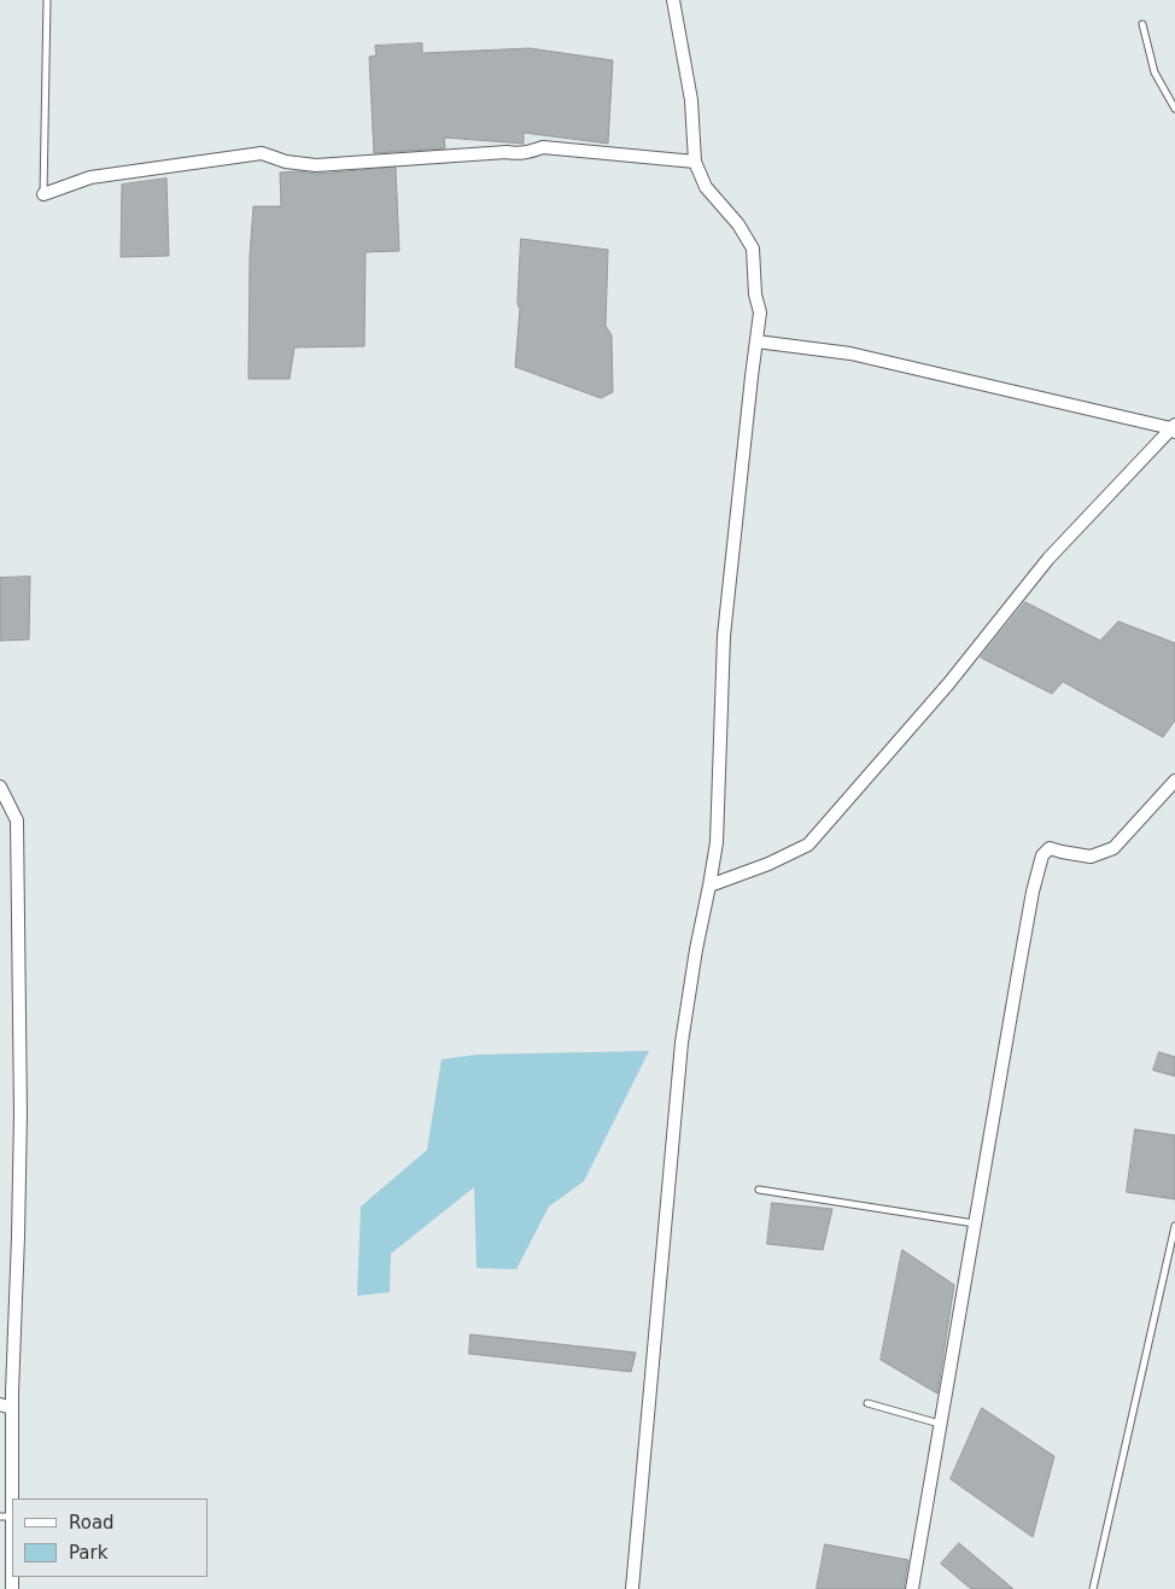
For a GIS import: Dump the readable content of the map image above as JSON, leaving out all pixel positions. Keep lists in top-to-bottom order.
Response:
{
  "legend": ["Road", "Park"]
}
